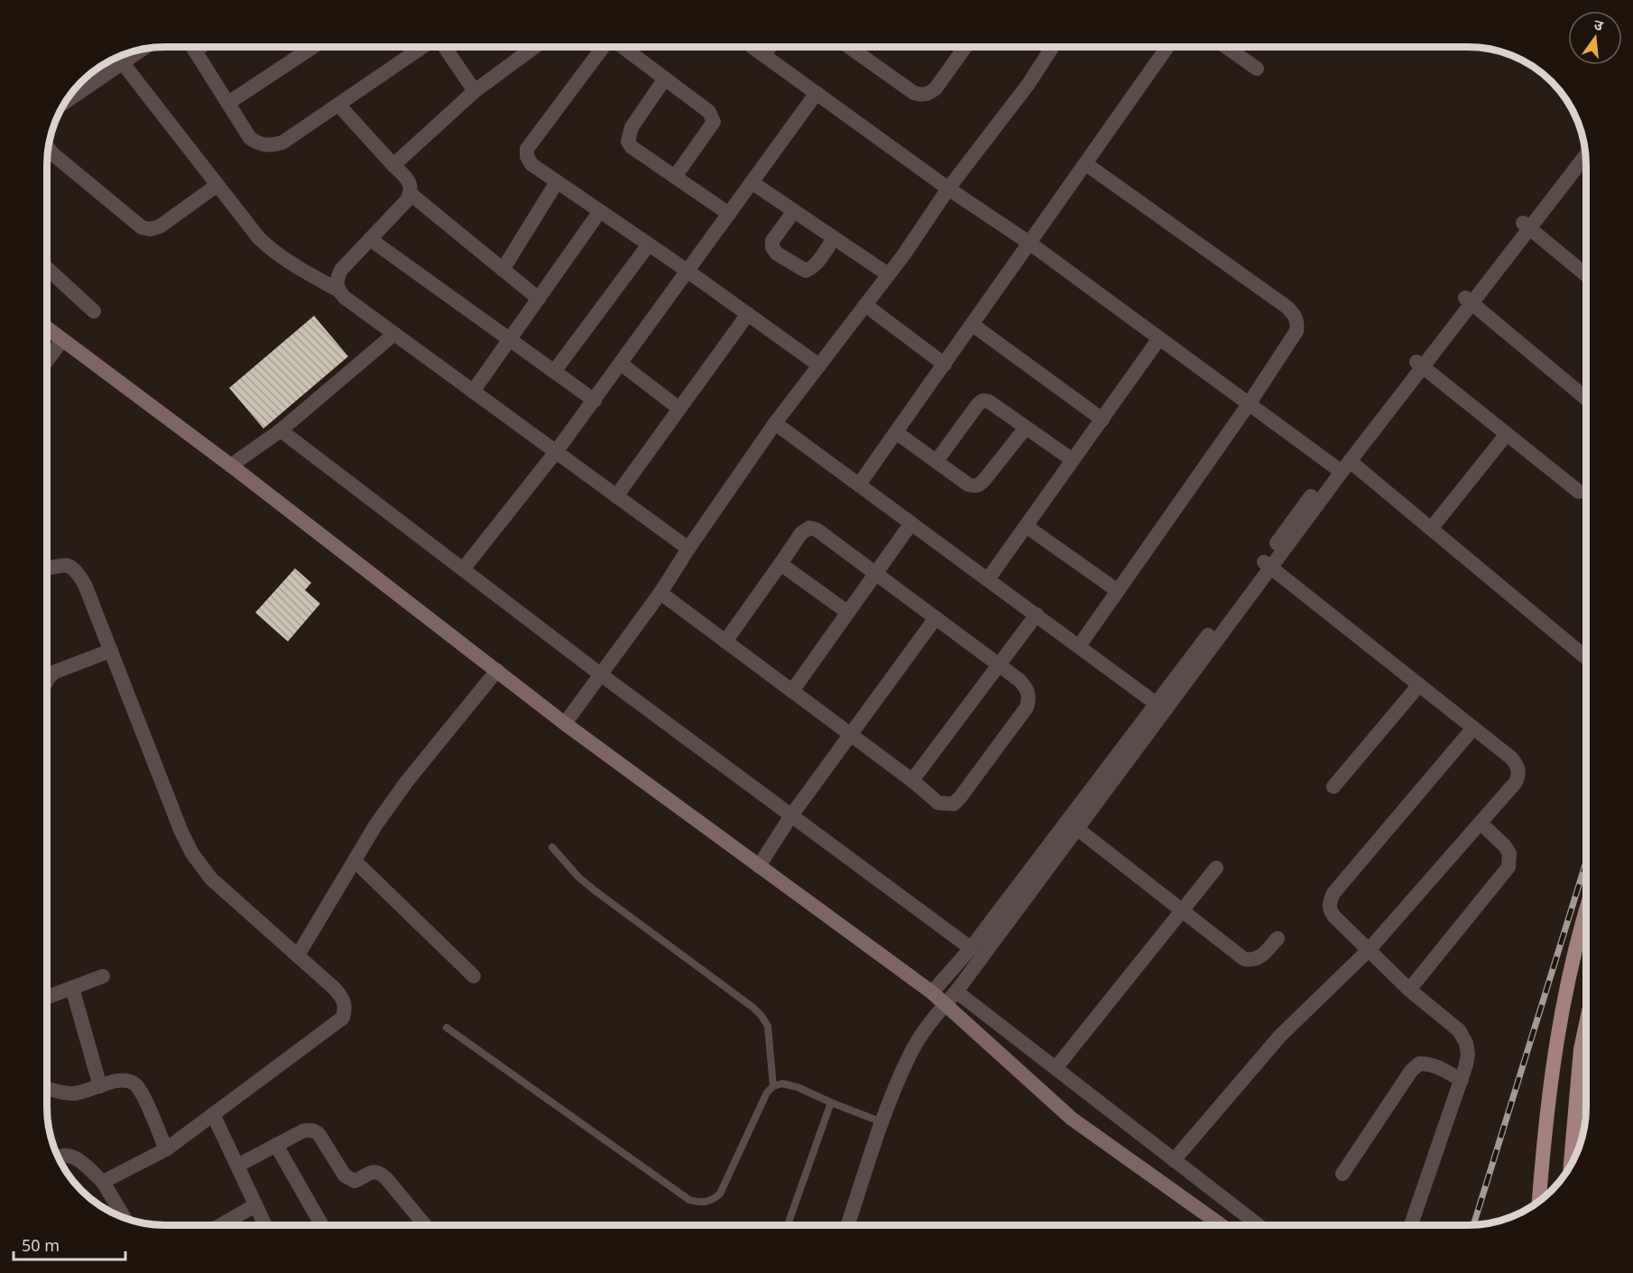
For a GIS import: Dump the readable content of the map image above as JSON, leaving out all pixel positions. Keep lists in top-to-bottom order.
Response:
{
  "scale_bar": "50 m",
  "north": "top"
}
